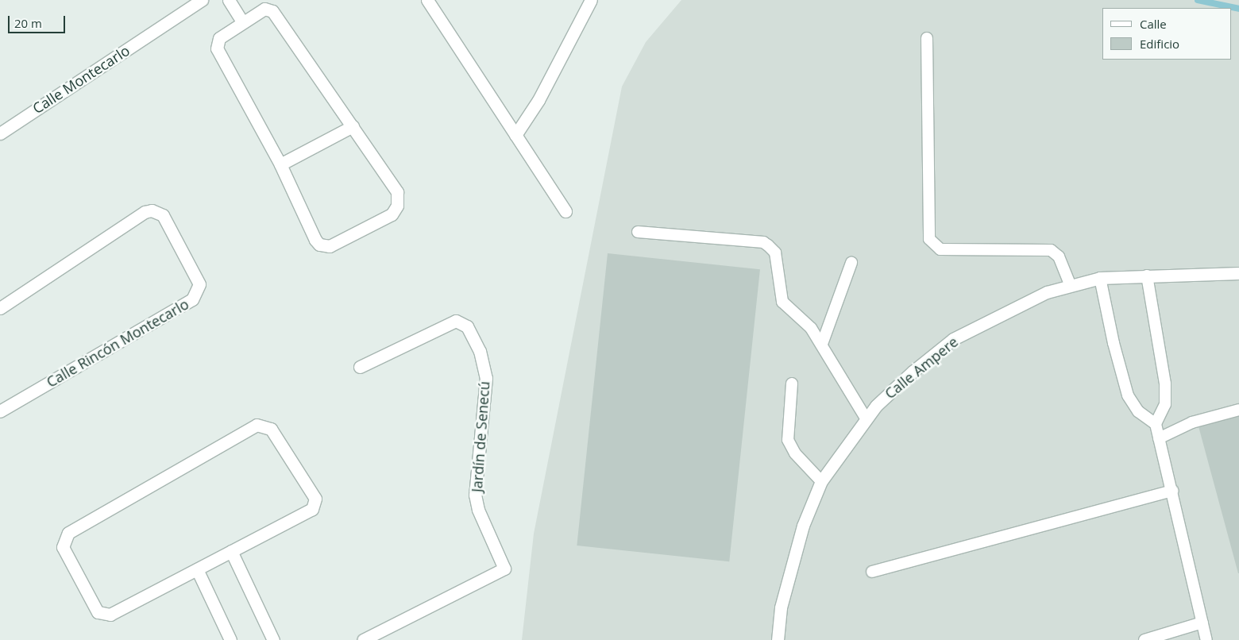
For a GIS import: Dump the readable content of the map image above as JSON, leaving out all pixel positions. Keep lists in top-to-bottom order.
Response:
{
  "streets": {
    "street": [
      "Calle Montecarlo",
      "Calle Rincón Montecarlo",
      "Calle Ampere",
      "Jardín de Senecú"
    ]
  },
  "legend": ["Calle", "Edificio"],
  "scale_bar": "20 m"
}
